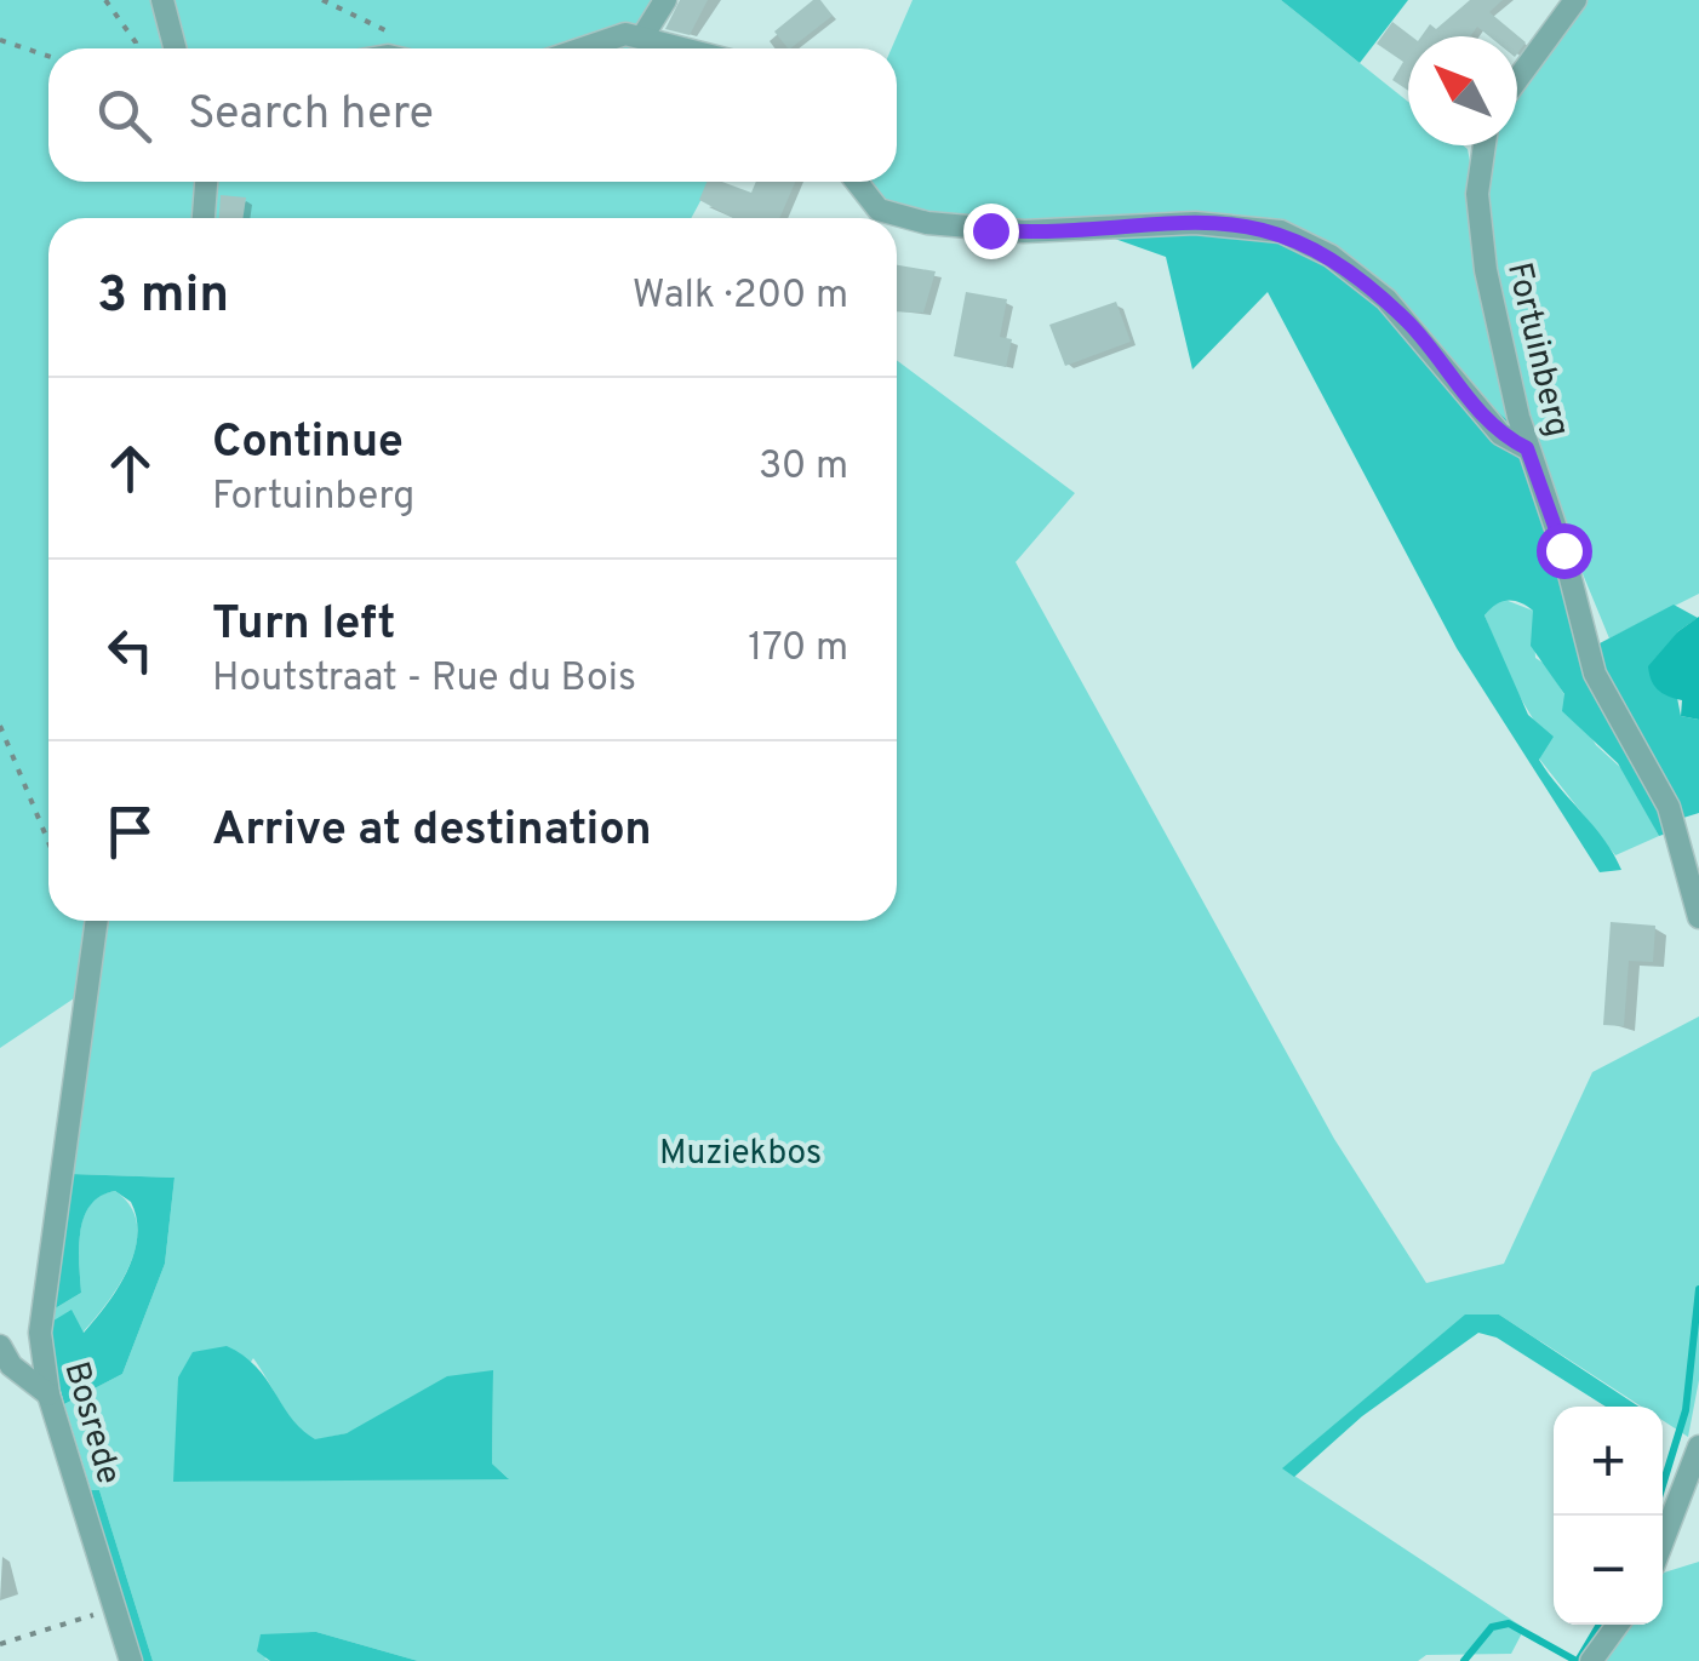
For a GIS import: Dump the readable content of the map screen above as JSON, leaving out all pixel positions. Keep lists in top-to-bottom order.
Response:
{
  "streets": {
    "street": ["Fortuinberg", "Bosrede"]
  },
  "parks": ["Muziekbos"],
  "north": "top left",
  "page": {
    "search": "Search here",
    "heading": ["3 min", "Walk · 200 m"],
    "list": [
      ["Continue", "Fortuinberg", "30 m"],
      ["Turn left", "Houtstraat - Rue du Bois", "170 m"],
      "Arrive at destination"
    ],
    "map_buttons": ["+", "−"]
  }
}
